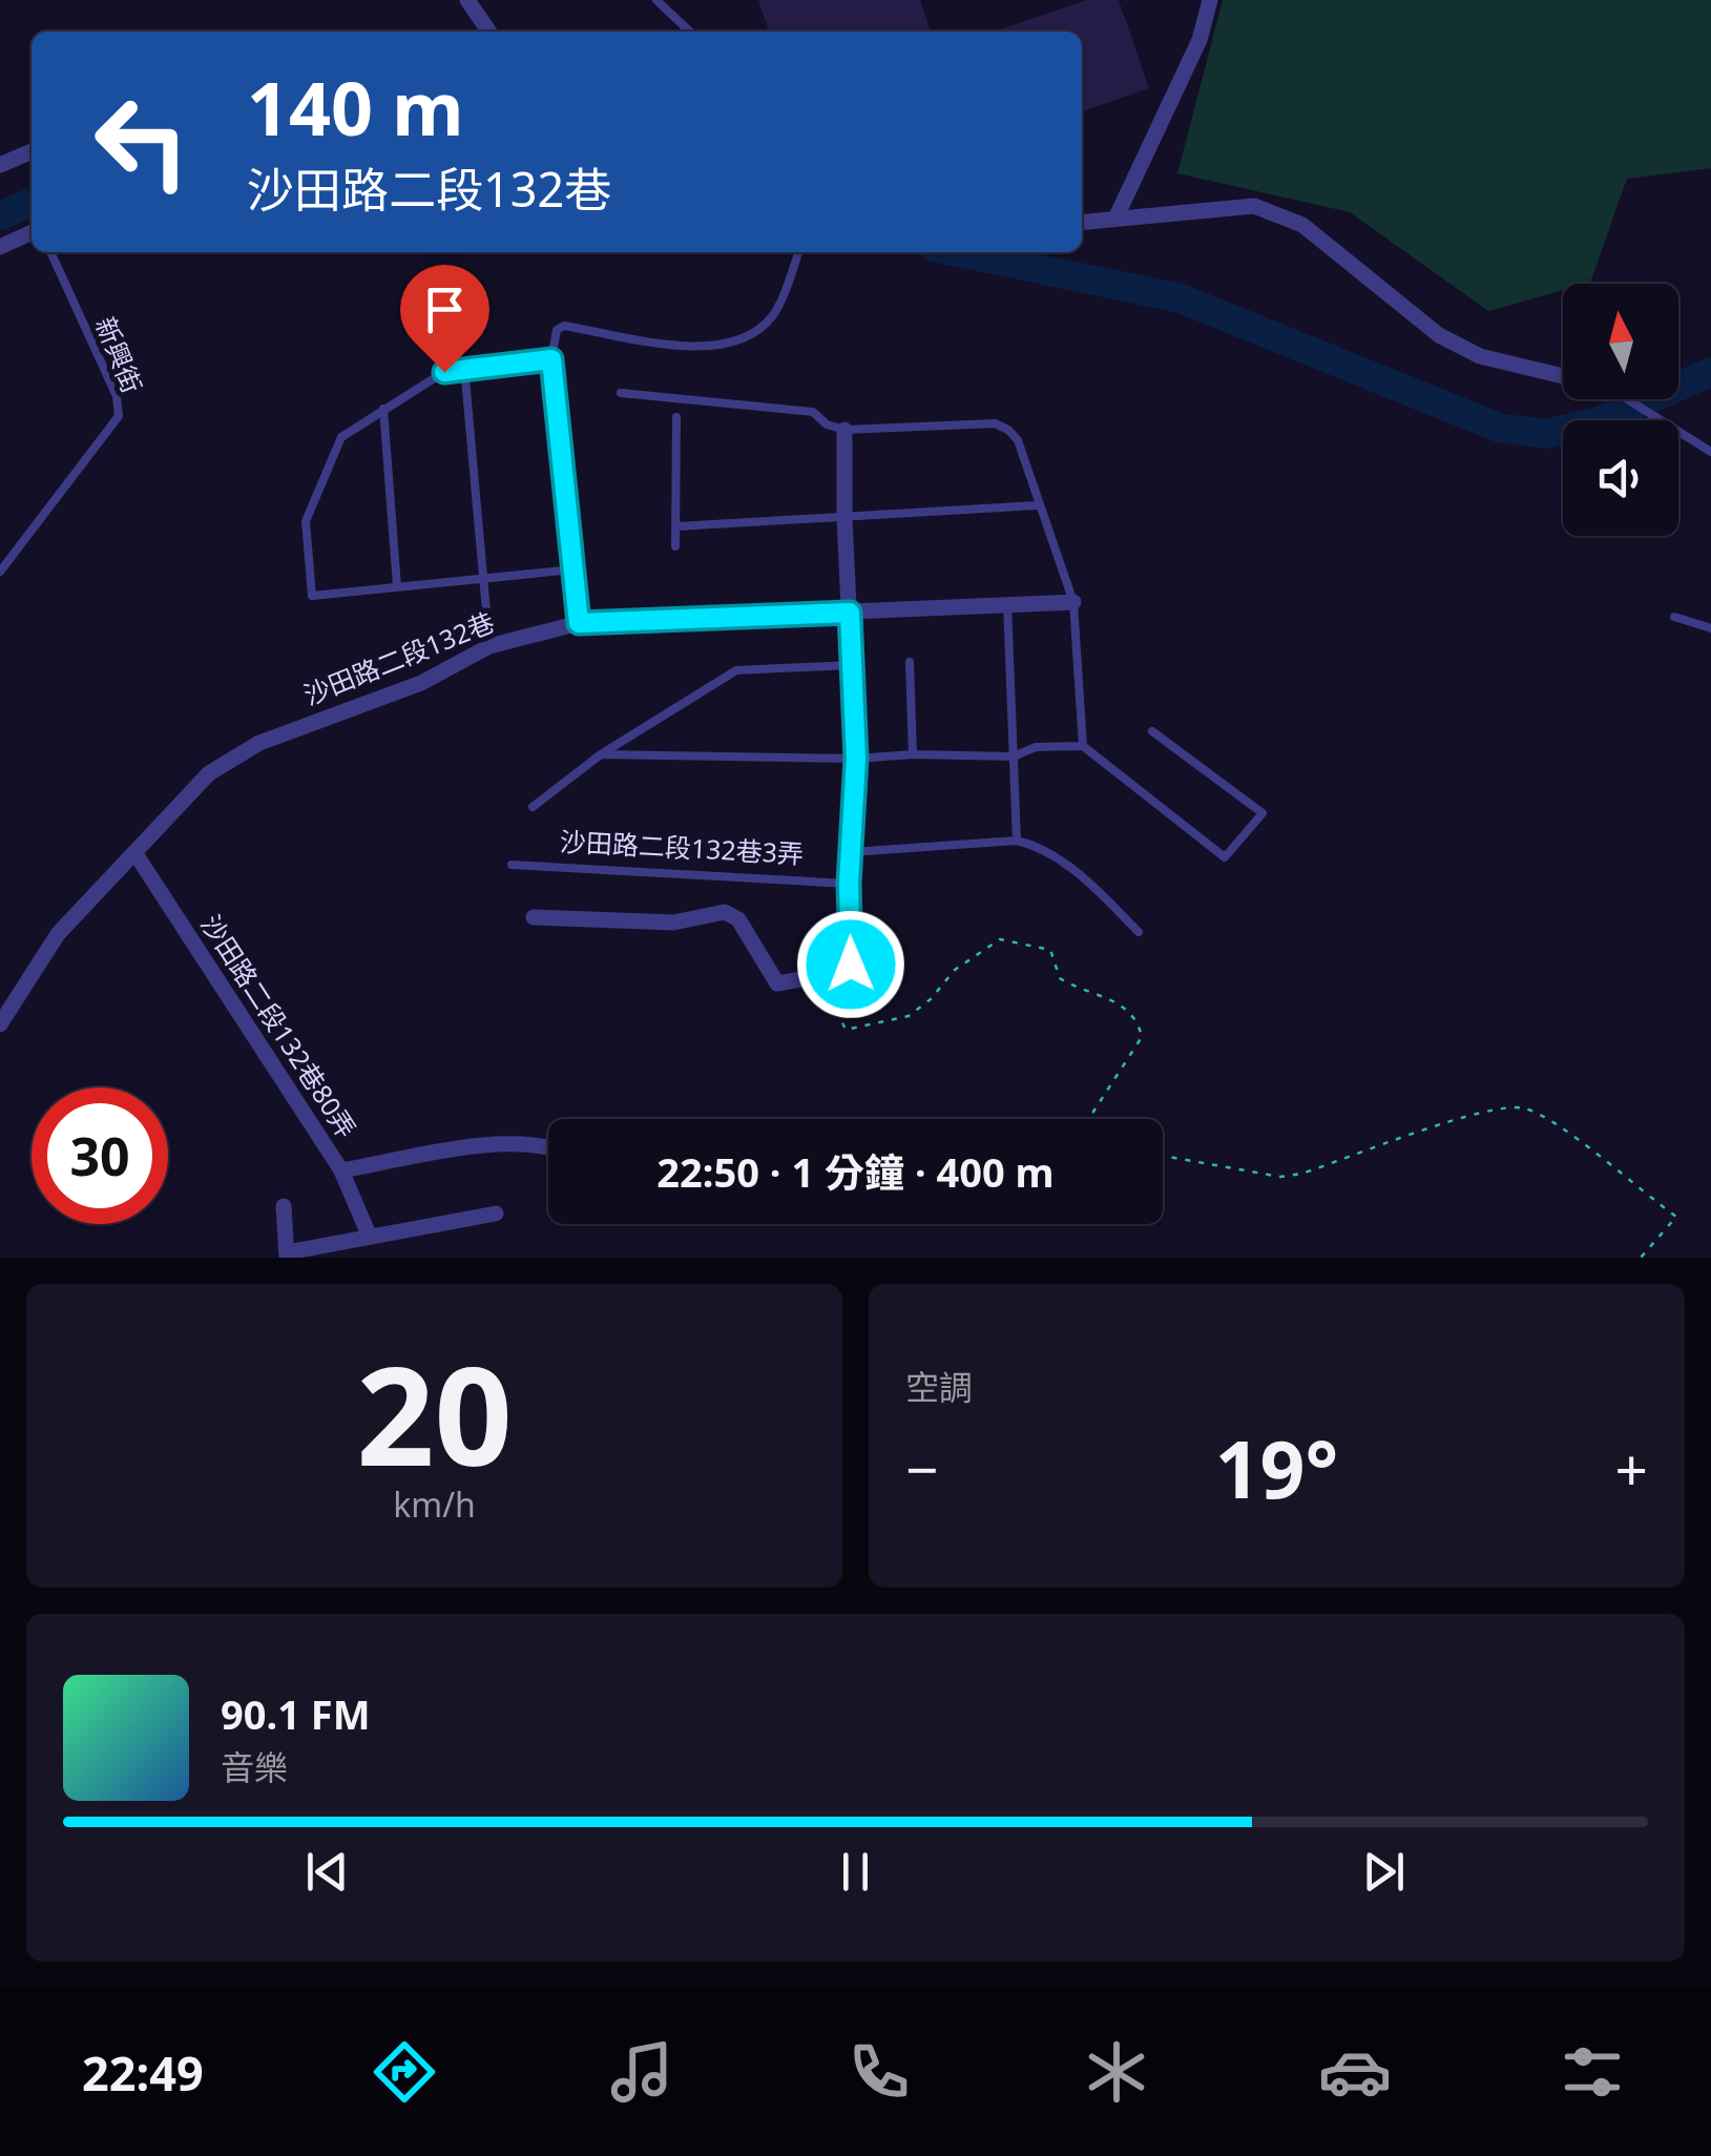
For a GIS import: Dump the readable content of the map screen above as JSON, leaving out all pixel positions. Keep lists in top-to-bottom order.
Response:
{
  "streets": {
    "street": ["沙田路二段132巷", "沙田路二段132巷80弄"],
    "lane": ["新興街", "沙田路二段132巷3弄"]
  },
  "crossings": [
    ["沙田路二段132巷", "沙田路二段132巷80弄"]
  ],
  "north": "top",
  "page": {
    "turn": ["140 m", "沙田路二段132巷"],
    "limit": "30",
    "trip": "22:50 · 1 分鐘 · 400 m",
    "tile": [
      ["20", "km/h"],
      "空調"
    ],
    "heat": ["−", "19°", "+"],
    "song": ["90.1 FM", "音樂"],
    "tabs": "22:49"
  }
}
